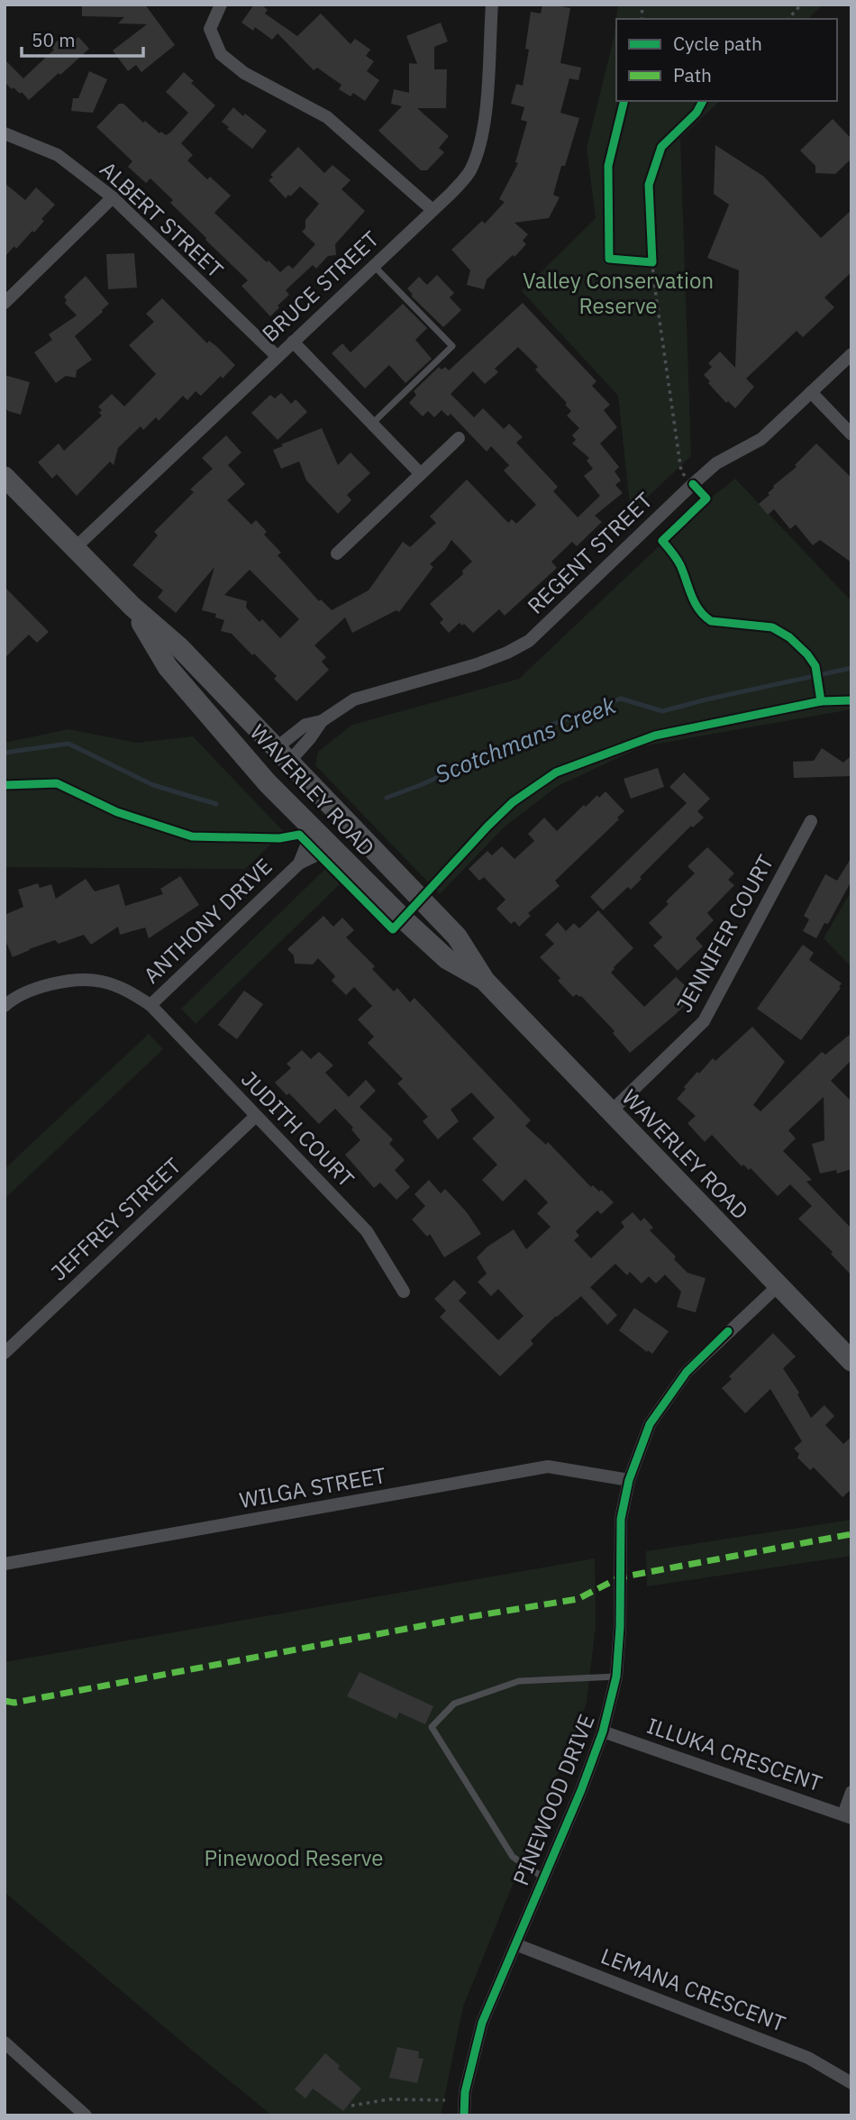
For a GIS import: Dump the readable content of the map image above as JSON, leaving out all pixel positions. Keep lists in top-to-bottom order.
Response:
{
  "streets": {
    "main road": ["WAVERLEY ROAD"],
    "street": [
      "ALBERT STREET",
      "BRUCE STREET",
      "REGENT STREET",
      "ANTHONY DRIVE",
      "JENNIFER COURT",
      "JUDITH COURT",
      "JEFFREY STREET",
      "WILGA STREET",
      "ILLUKA CRESCENT",
      "PINEWOOD DRIVE",
      "LEMANA CRESCENT"
    ]
  },
  "crossings": [
    ["ALBERT STREET", "BRUCE STREET"],
    ["BRUCE STREET", "WAVERLEY ROAD"],
    ["REGENT STREET", "WAVERLEY ROAD"],
    ["WAVERLEY ROAD", "ANTHONY DRIVE"],
    ["WAVERLEY ROAD", "JENNIFER COURT"],
    ["WAVERLEY ROAD", "PINEWOOD DRIVE"],
    ["ANTHONY DRIVE", "JUDITH COURT"],
    ["JUDITH COURT", "JEFFREY STREET"],
    ["WILGA STREET", "PINEWOOD DRIVE"],
    ["ILLUKA CRESCENT", "PINEWOOD DRIVE"],
    ["PINEWOOD DRIVE", "LEMANA CRESCENT"]
  ],
  "water": ["Scotchmans Creek"],
  "parks": ["Valley Conservation Reserve", "Pinewood Reserve"],
  "legend": ["Cycle path", "Path"],
  "scale_bar": "50 m"
}
